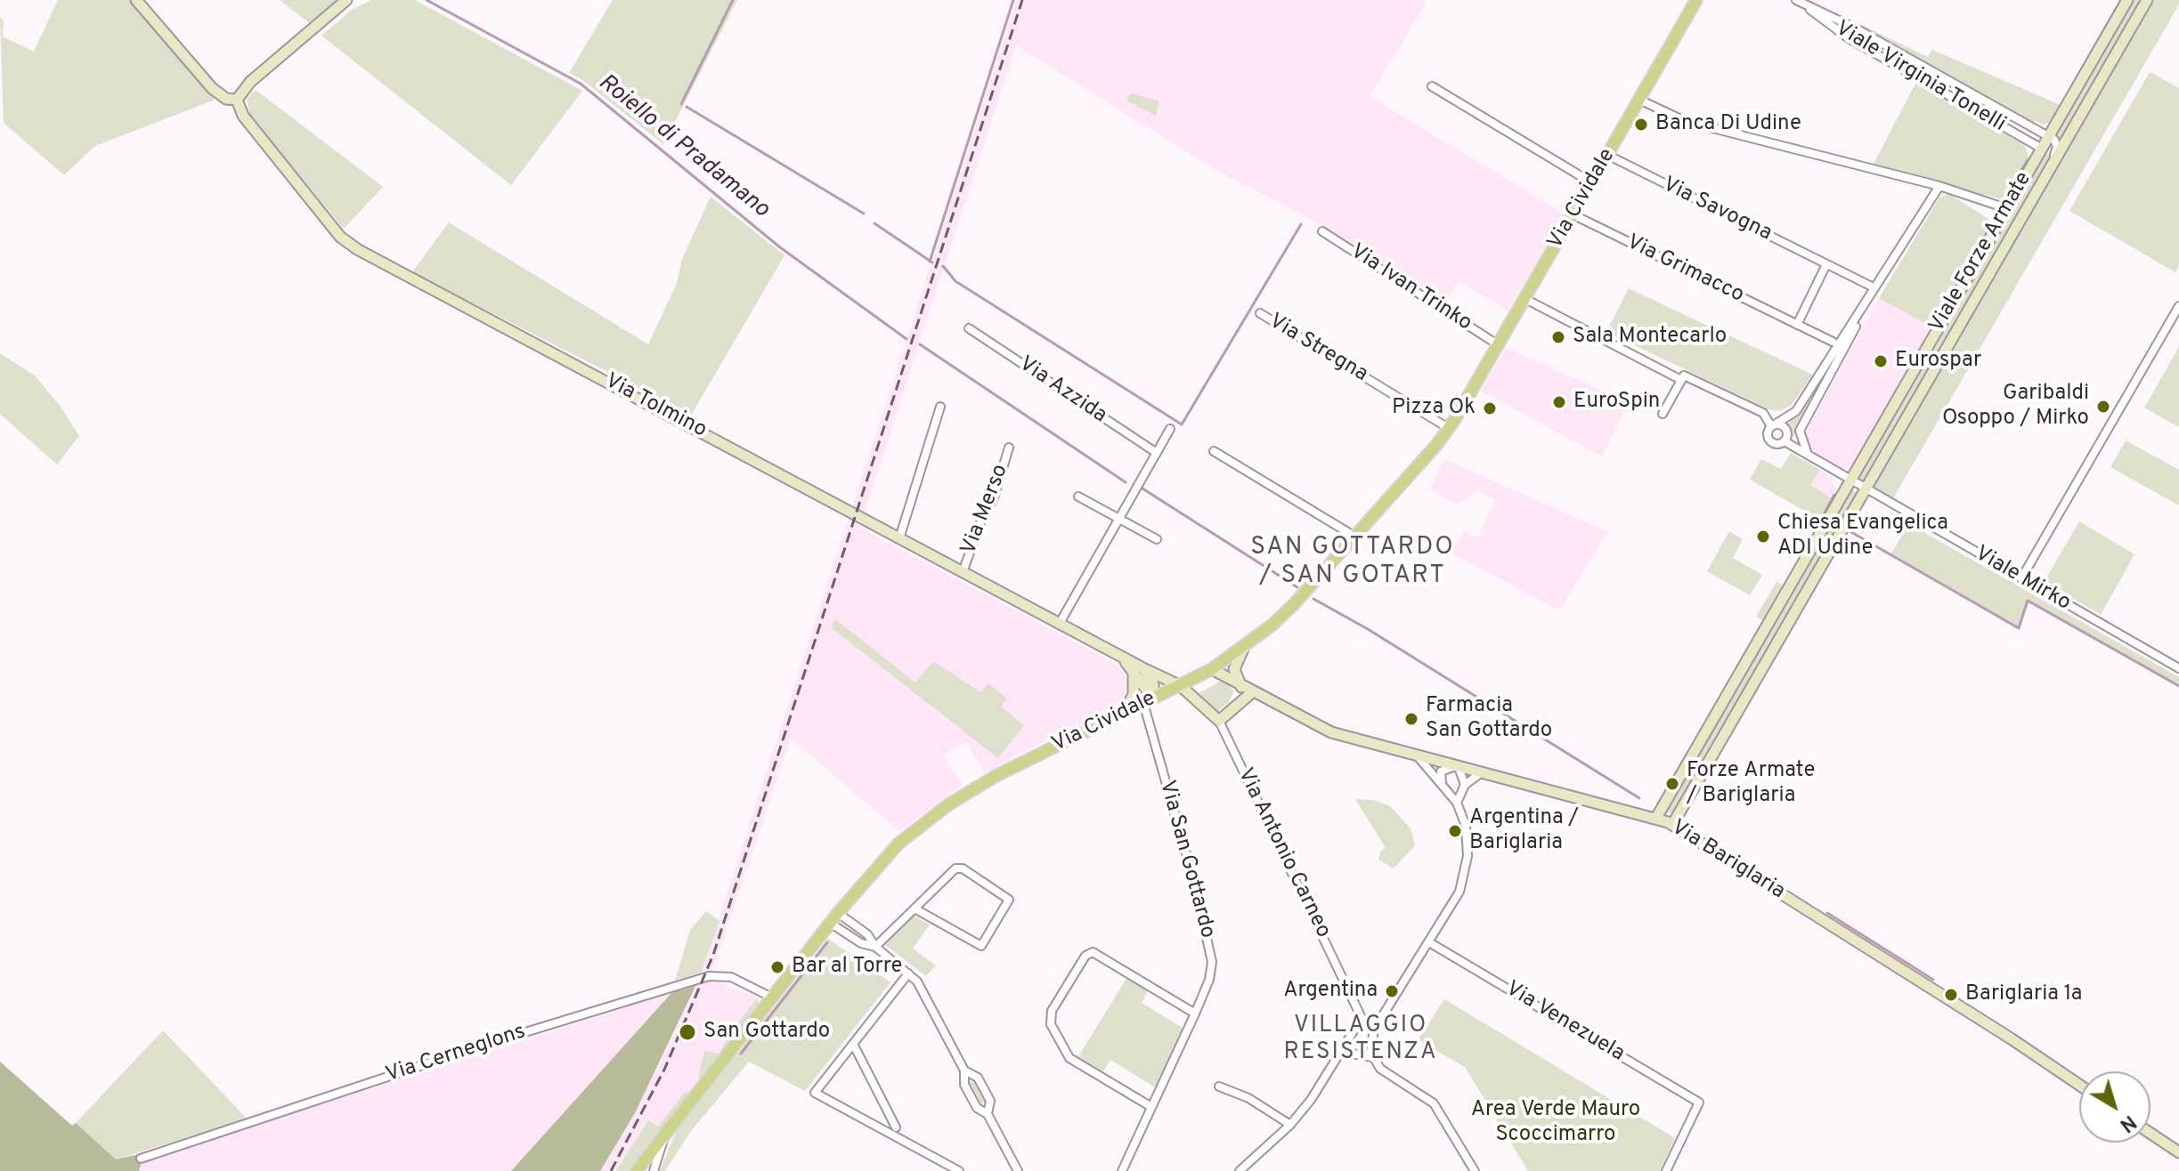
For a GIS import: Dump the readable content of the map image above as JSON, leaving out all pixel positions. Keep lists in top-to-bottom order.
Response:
{
  "streets": {
    "main road": ["Via Cividale"],
    "street": [
      "Viale Virginia Tonelli",
      "Via Savogna",
      "Viale Forze Armate",
      "Via Grimacco",
      "Via Ivan Trinko",
      "Via Stregna",
      "Via Azzida",
      "Via Tolmino",
      "Via Merso",
      "Viale Mirko",
      "Via Antonio Carneo",
      "Via San Gottardo",
      "Via Bariglaria",
      "Via Venezuela",
      "Via Cerneglons"
    ]
  },
  "crossings": [
    ["Viale Virginia Tonelli", "Viale Forze Armate"],
    ["Via Cividale", "Via Savogna"],
    ["Via Cividale", "Via Grimacco"],
    ["Via Cividale", "Via Ivan Trinko"],
    ["Via Cividale", "Via Stregna"],
    ["Via Cividale", "Via Tolmino"],
    ["Via Cividale", "Via Antonio Carneo"],
    ["Via Cividale", "Via San Gottardo"],
    ["Via Cividale", "Via Bariglaria"],
    ["Via Cividale", "Via Cerneglons"],
    ["Viale Forze Armate", "Viale Mirko"],
    ["Viale Forze Armate", "Via Bariglaria"],
    ["Via Tolmino", "Via Merso"],
    ["Via Tolmino", "Via Antonio Carneo"],
    ["Via Tolmino", "Via San Gottardo"]
  ],
  "districts": ["SAN GOTTARDO / SAN GOTART", "VILLAGGIO RESISTENZA"],
  "water": ["Roiello di Pradamano"],
  "parks": ["Area Verde Mauro Scoccimarro"],
  "places": [
    "Banca Di Udine",
    "Sala Montecarlo",
    "Eurospar",
    "EuroSpin",
    "Garibaldi Osoppo / Mirko",
    "Pizza Ok",
    "Chiesa Evangelica ADI Udine",
    "Farmacia San Gottardo",
    "Forze Armate / Bariglaria",
    "Argentina / Bariglaria",
    "Bar al Torre",
    "Argentina",
    "Bariglaria 1a",
    "San Gottardo"
  ],
  "north": "bottom right"
}
